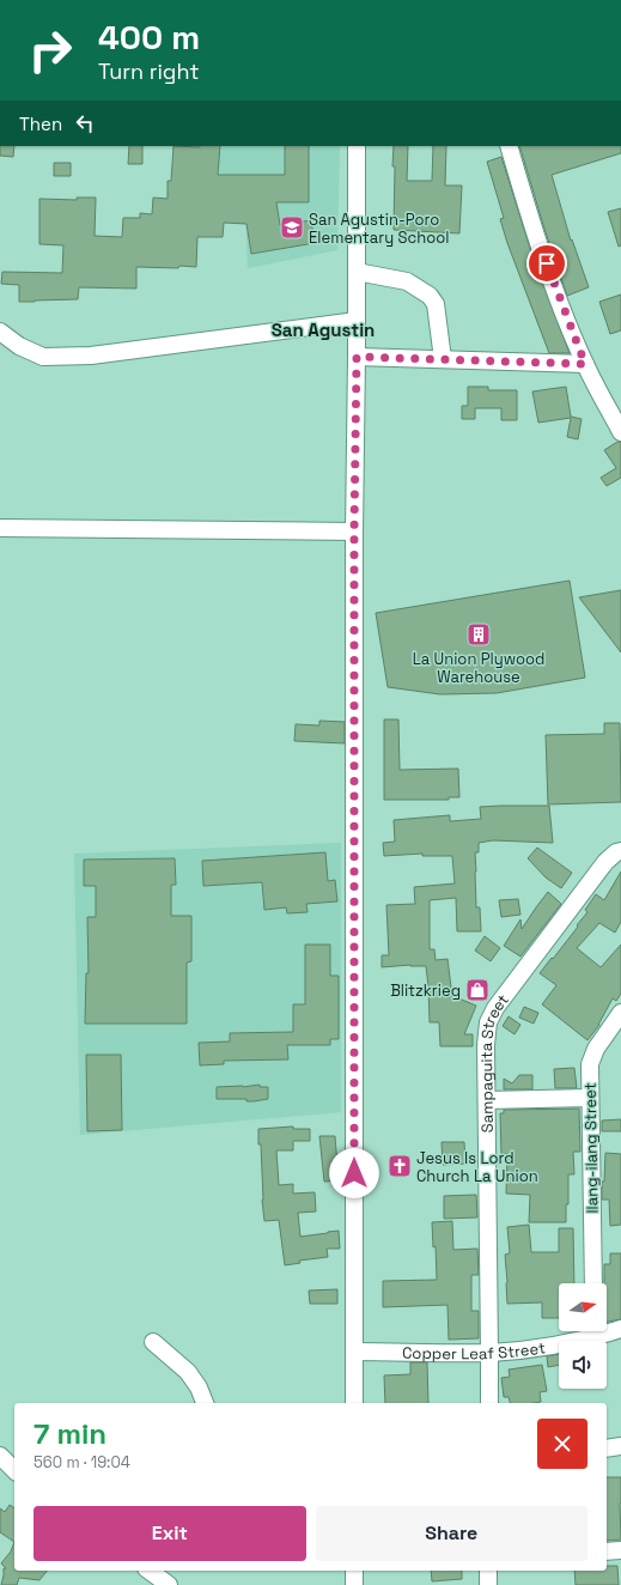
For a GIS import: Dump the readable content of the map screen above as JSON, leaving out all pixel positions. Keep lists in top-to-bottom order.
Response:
{
  "streets": {
    "street": ["Sampaguita Street", "Ilang-ilang Street", "Copper Leaf Street"]
  },
  "crossings": [
    ["Sampaguita Street", "Copper Leaf Street"]
  ],
  "districts": ["San Agustin"],
  "places": {
    "school or university": ["San Agustin-Poro Elementary School"],
    "building": ["La Union Plywood Warehouse"],
    "shop": ["Blitzkrieg"],
    "church": ["Jesus Is Lord Church La Union"]
  },
  "north": "right",
  "page": {
    "turn": ["400 m", "Turn right"],
    "then": "Then",
    "heading": ["7 min", "560 m · 19:04"],
    "buttons": ["Exit", "Share"]
  }
}
